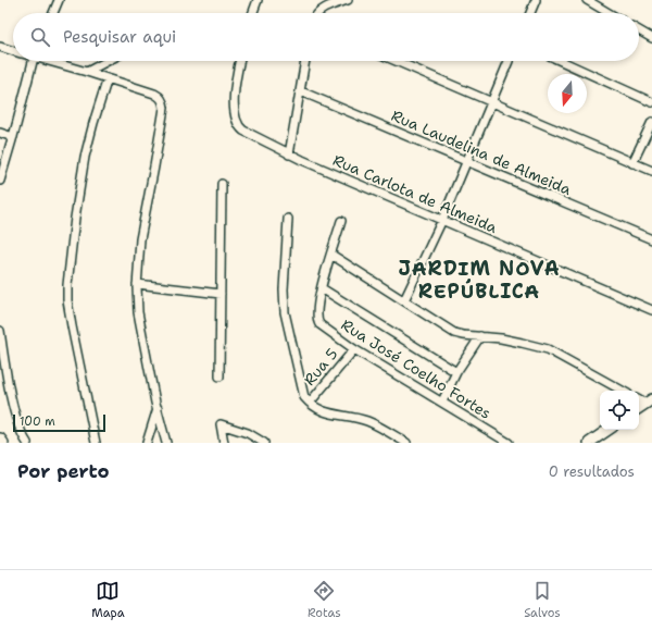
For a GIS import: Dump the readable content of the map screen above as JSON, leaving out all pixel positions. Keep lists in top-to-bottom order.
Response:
{
  "streets": {
    "street": [
      "Rua Laudelina de Almeida",
      "Rua Carlota de Almeida",
      "Rua 5",
      "Rua José Coelho Fortes"
    ]
  },
  "crossings": [
    ["Rua 5", "Rua José Coelho Fortes"]
  ],
  "districts": ["JARDIM NOVA REPÚBLICA"],
  "scale_bar": "100 m",
  "north": "bottom",
  "page": {
    "search": "Pesquisar aqui",
    "scale": "100 m",
    "heading": ["Por perto", "0 resultados"],
    "nav": ["Mapa", "Rotas", "Salvos"]
  }
}
